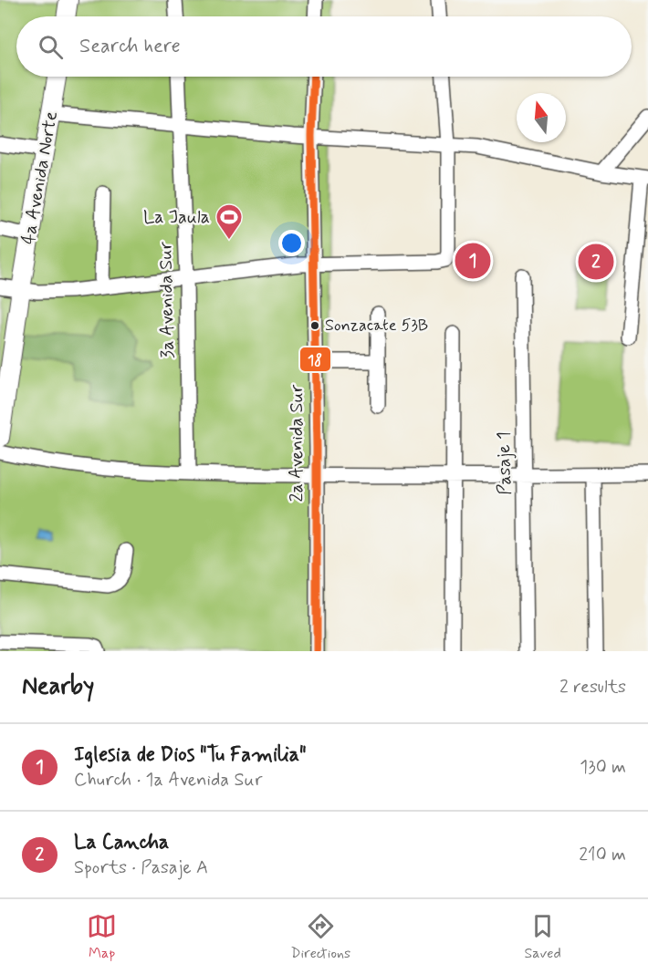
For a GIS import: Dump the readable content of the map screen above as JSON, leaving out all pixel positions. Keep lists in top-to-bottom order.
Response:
{
  "streets": {
    "main road": ["4a Avenida Norte"],
    "street": ["3a Avenida Sur", "2a Avenida Sur", "Pasaje 1"]
  },
  "places": {
    "sports": ["La Jaula"],
    "other": ["Sonzacate 53B"]
  },
  "lines": ["transit line 18"],
  "north": "top",
  "page": {
    "search": "Search here",
    "pins": ["1", "2"],
    "heading": ["Nearby", "2 results"],
    "list": [
      {
        "mark": "1",
        "name": "Iglesia de Dios \"Tu Familia\"",
        "note": "Church · 1a Avenida Sur",
        "value": "130 m"
      },
      {
        "mark": "2",
        "name": "La Cancha",
        "note": "Sports · Pasaje A",
        "value": "210 m"
      }
    ],
    "nav": ["Map", "Directions", "Saved"]
  }
}
